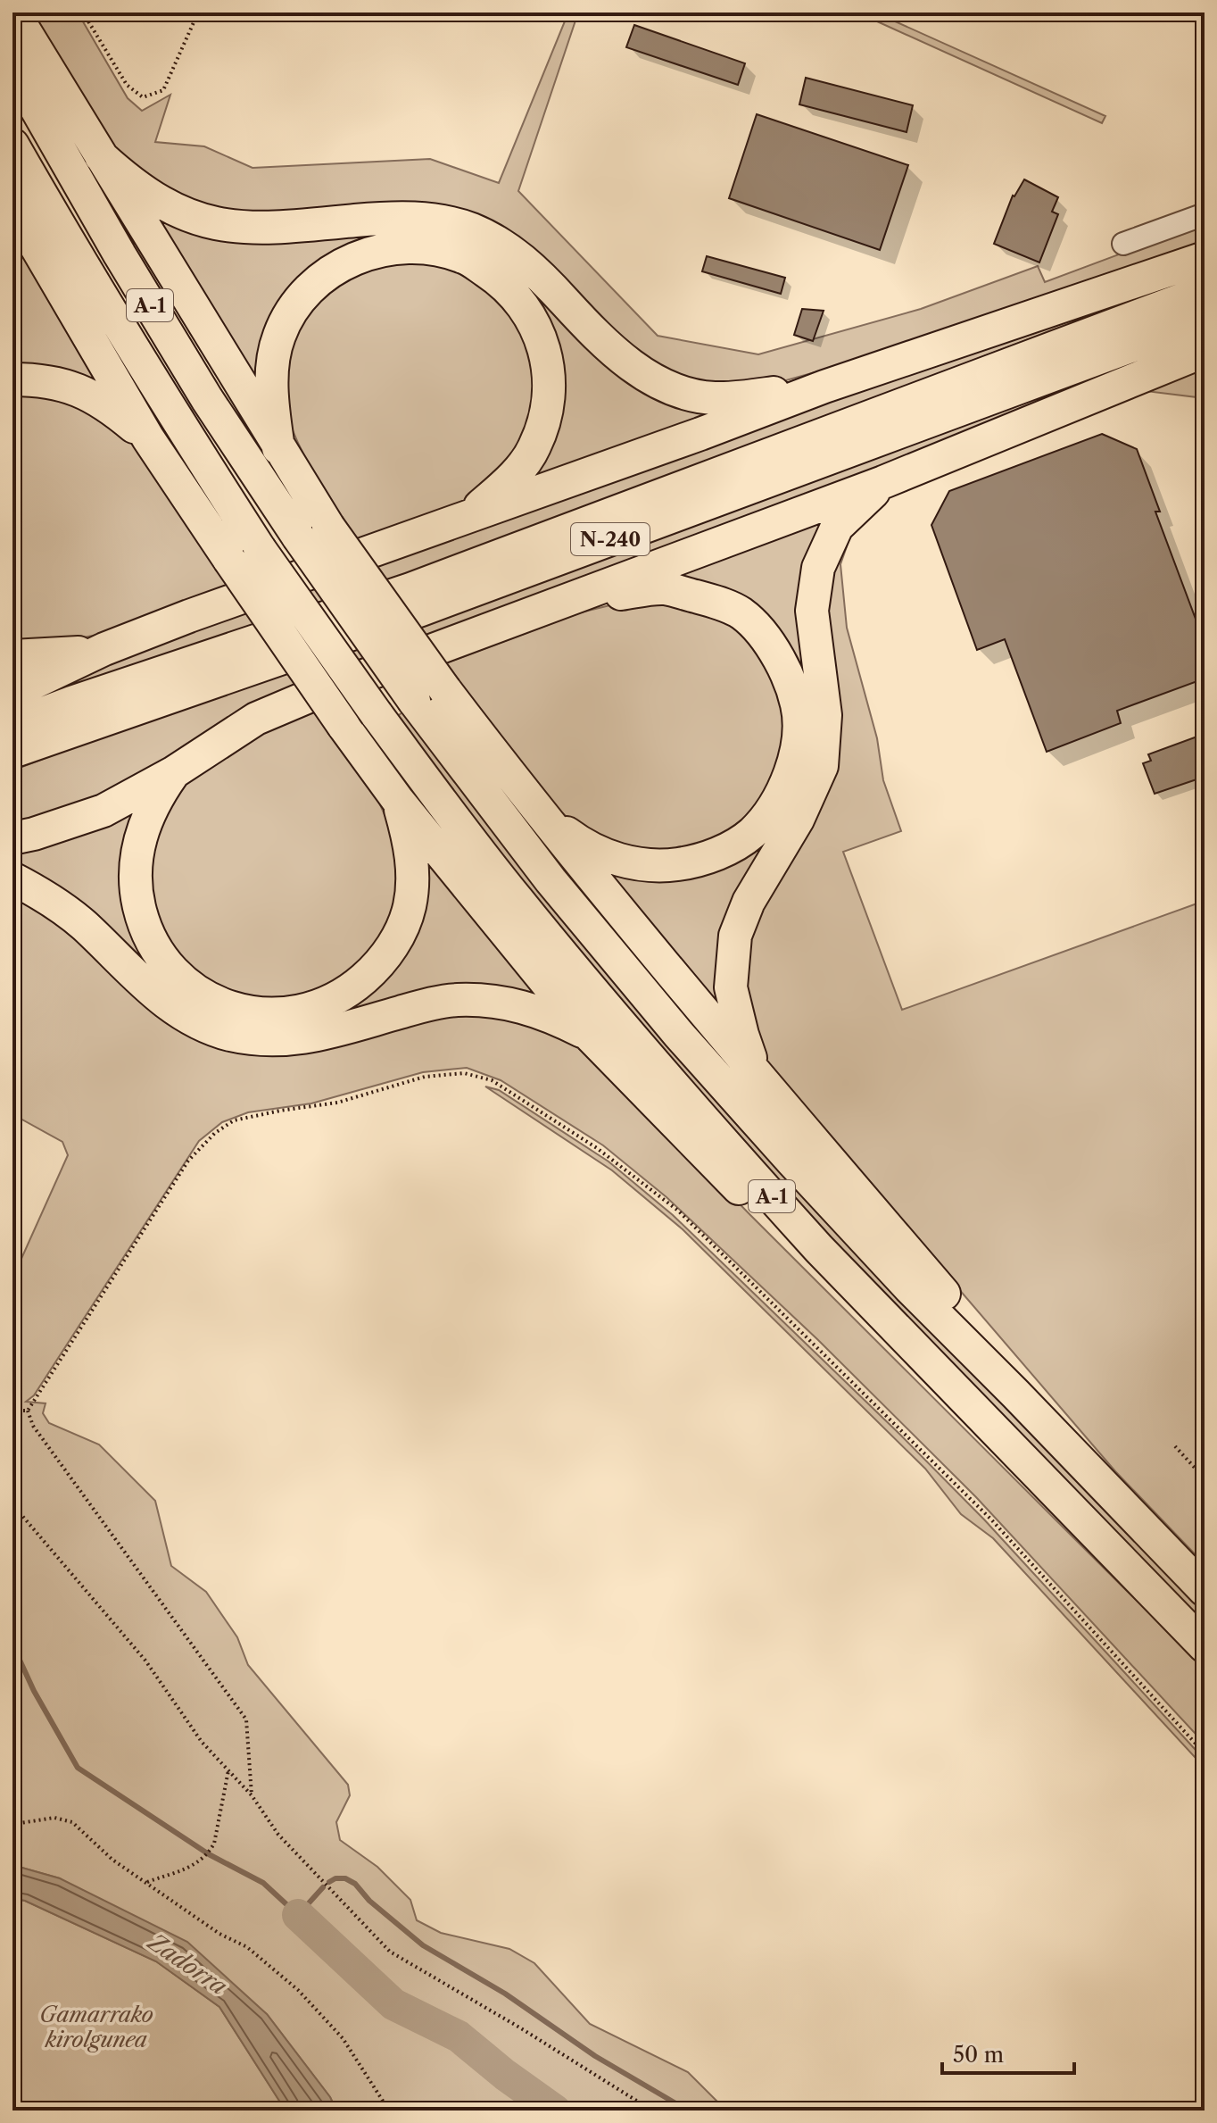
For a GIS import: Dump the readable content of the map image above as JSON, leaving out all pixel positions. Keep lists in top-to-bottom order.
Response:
{
  "streets": {
    "highway": ["A-1", "N-240"]
  },
  "water": ["Zadorra"],
  "parks": ["Gamarrako kirolgunea"],
  "scale_bar": "50 m"
}
